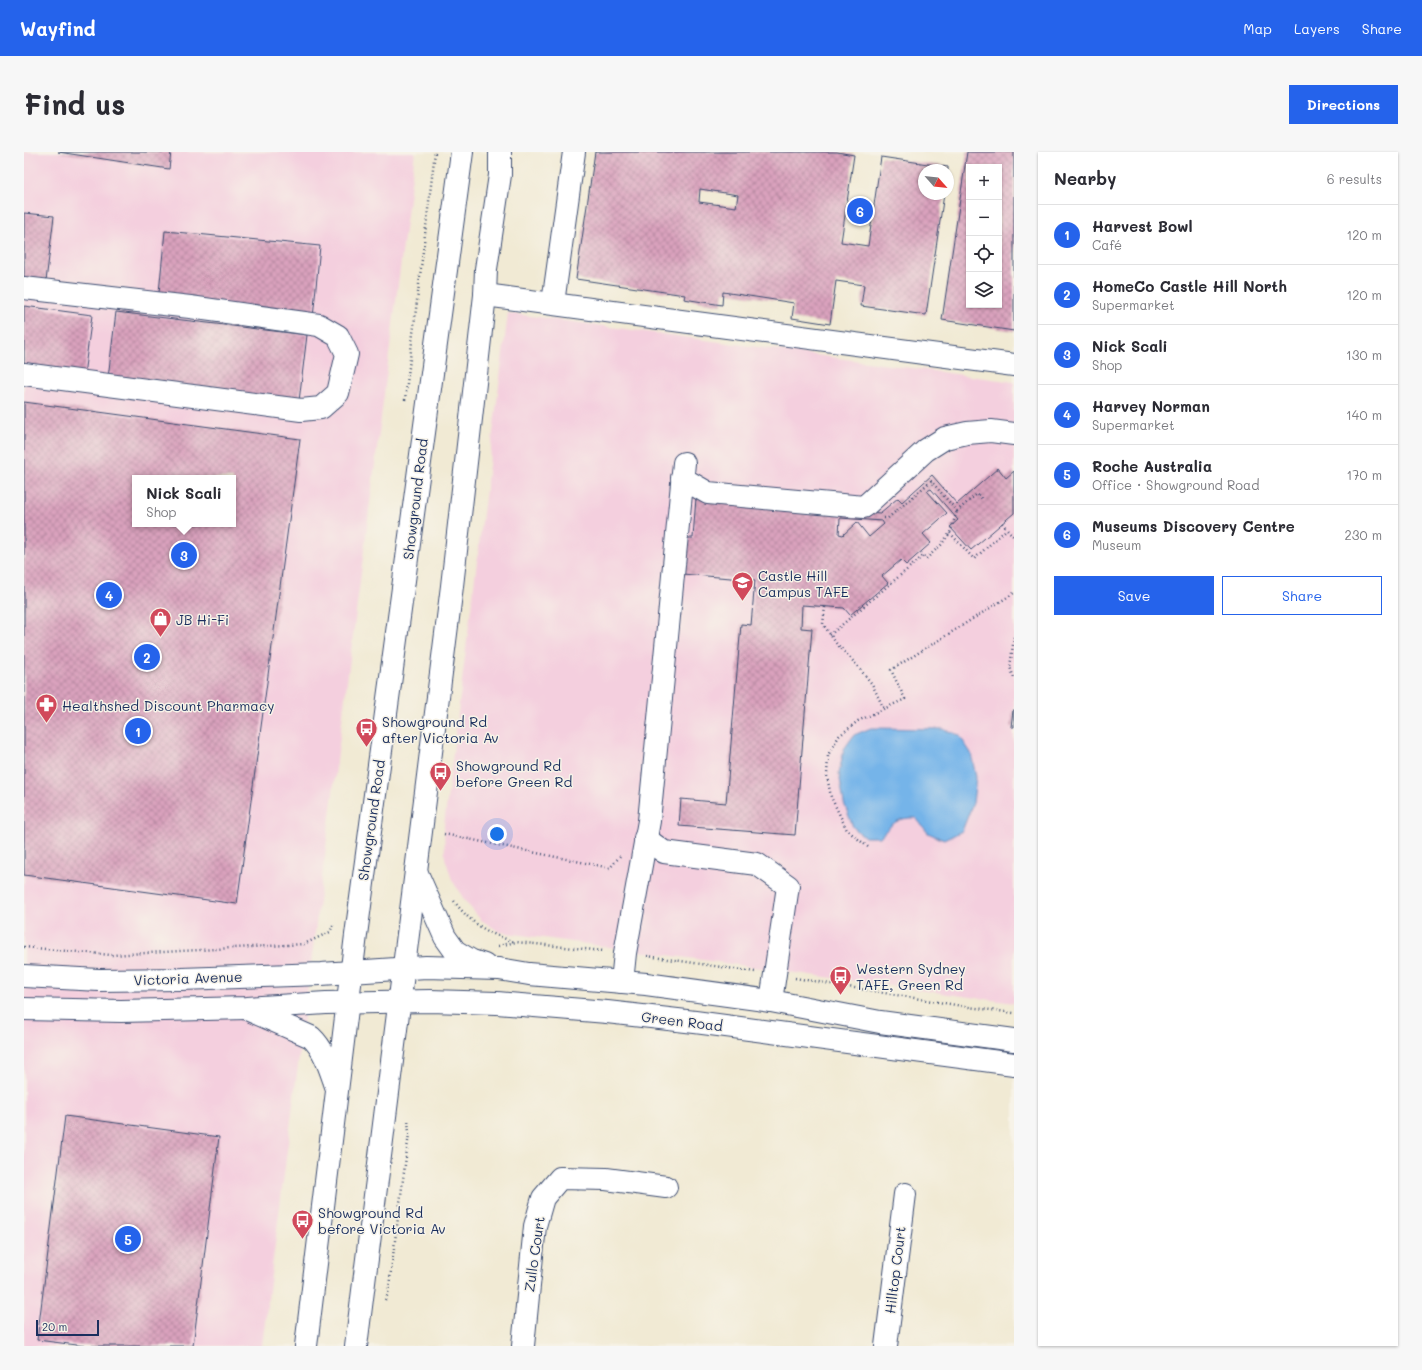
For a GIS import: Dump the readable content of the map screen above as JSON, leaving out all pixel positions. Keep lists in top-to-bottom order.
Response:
{
  "streets": {
    "main road": [
      "Showground Road",
      "Victoria Avenue",
      "Green Road",
      "Zullo Court",
      "Hilltop Court"
    ]
  },
  "crossings": [
    ["Showground Road", "Victoria Avenue"],
    ["Showground Road", "Green Road"]
  ],
  "places": {
    "school or university": ["Castle Hill Campus TAFE"],
    "shop": ["JB Hi-Fi"],
    "pharmacy": ["Healthshed Discount Pharmacy"],
    "bus stop": [
      "Showground Rd after Victoria Av",
      "Showground Rd before Green Rd",
      "Western Sydney TAFE, Green Rd",
      "Showground Rd before Victoria Av"
    ]
  },
  "scale_bar": "20 m",
  "north": "bottom right",
  "page": {
    "header": "Wayfind",
    "nav": ["Map", "Layers", "Share"],
    "buttons": [
      "Directions",
      ["Save", "Share"]
    ],
    "title": "Find us",
    "heading": ["Nearby", "6 results"],
    "map_buttons": ["+", "−"],
    "pins": [
      "6",
      "3",
      "4",
      "2",
      "1",
      "5"
    ],
    "list": [
      {
        "mark": "1",
        "name": "Harvest Bowl",
        "note": "Café",
        "value": "120 m"
      },
      {
        "mark": "2",
        "name": "HomeCo Castle Hill North",
        "note": "Supermarket",
        "value": "120 m"
      },
      {
        "mark": "3",
        "name": "Nick Scali",
        "note": "Shop",
        "value": "130 m"
      },
      {
        "mark": "4",
        "name": "Harvey Norman",
        "note": "Supermarket",
        "value": "140 m"
      },
      {
        "mark": "5",
        "name": "Roche Australia",
        "note": "Office · Showground Road",
        "value": "170 m"
      },
      {
        "mark": "6",
        "name": "Museums Discovery Centre",
        "note": "Museum",
        "value": "230 m"
      }
    ],
    "popup": ["Nick Scali", "Shop"],
    "scale": "20 m"
  }
}
